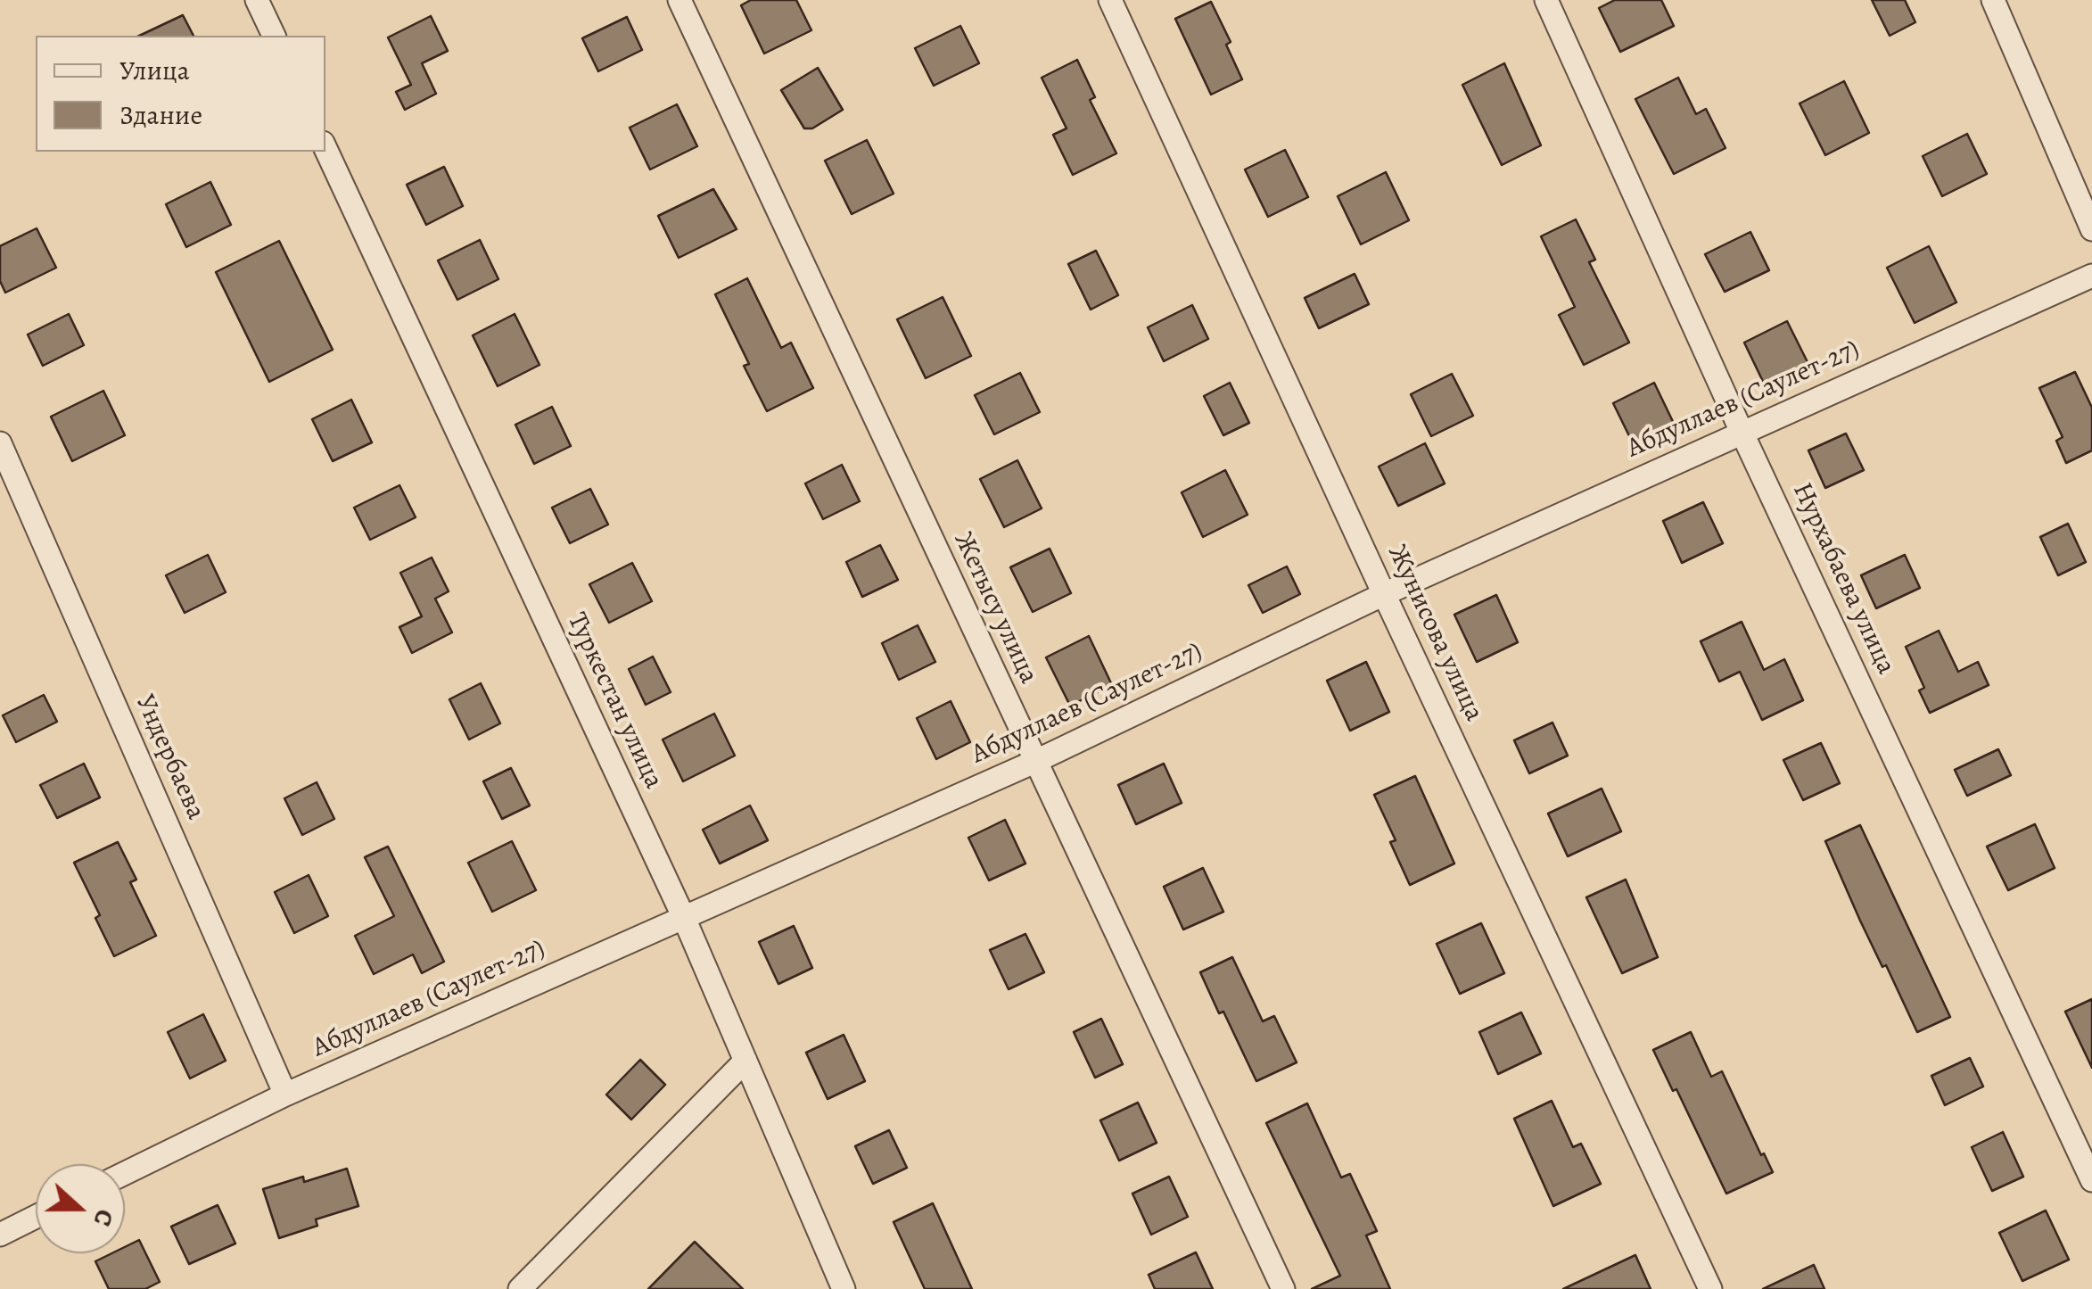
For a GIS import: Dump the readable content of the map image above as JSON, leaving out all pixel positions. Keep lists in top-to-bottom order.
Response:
{
  "streets": {
    "street": [
      "Абдуллаев (Саулет-27)",
      "Нурхабаева улица",
      "Жетысу улица",
      "Жунисова улица",
      "Туркестан улица",
      "Ундербаева"
    ]
  },
  "crossings": [
    ["Абдуллаев (Саулет-27)", "Нурхабаева улица"],
    ["Абдуллаев (Саулет-27)", "Жетысу улица"],
    ["Абдуллаев (Саулет-27)", "Жунисова улица"],
    ["Абдуллаев (Саулет-27)", "Туркестан улица"],
    ["Абдуллаев (Саулет-27)", "Ундербаева"]
  ],
  "legend": ["Улица", "Здание"],
  "north": "right"
}
